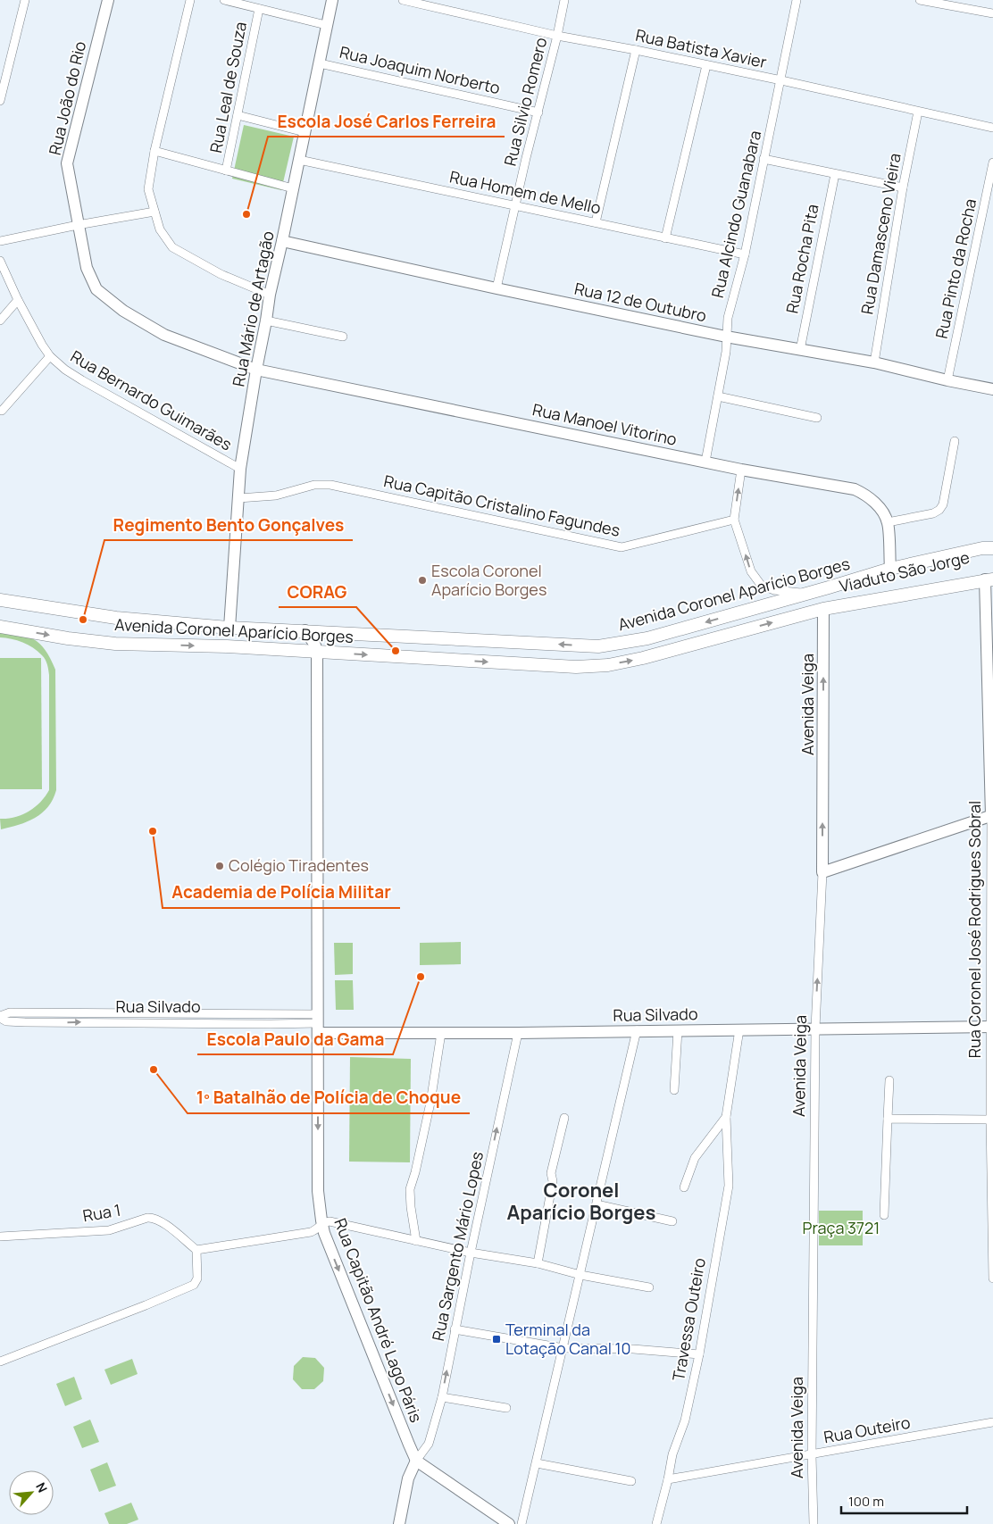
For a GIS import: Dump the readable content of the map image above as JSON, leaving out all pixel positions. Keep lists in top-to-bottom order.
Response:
{
  "streets": {
    "main road": ["Viaduto São Jorge", "Avenida Coronel Aparício Borges"],
    "street": [
      "Rua Batista Xavier",
      "Rua Joaquim Norberto",
      "Rua Leal de Souza",
      "Rua João do Rio",
      "Rua Silvio Romero",
      "Rua Homem de Mello",
      "Rua Alcindo Guanabara",
      "Rua Damasceno Vieira",
      "Rua Rocha Pita",
      "Rua Pinto da Rocha",
      "Rua 12 de Outubro",
      "Rua Mário de Artagão",
      "Rua Bernardo Guimarães",
      "Rua Manoel Vitorino",
      "Rua Capitão Cristalino Fagundes",
      "Avenida Veiga",
      "Rua Coronel José Rodrigues Sobral",
      "Rua Silvado",
      "Rua 1",
      "Rua Sargento Mário Lopes",
      "Travessa Outeiro",
      "Rua Capitão André Lago Páris",
      "Rua Outeiro"
    ]
  },
  "crossings": [
    ["Rua Batista Xavier", "Rua Silvio Romero"],
    ["Rua Batista Xavier", "Rua Alcindo Guanabara"],
    ["Rua Batista Xavier", "Rua Damasceno Vieira"],
    ["Rua Joaquim Norberto", "Rua Silvio Romero"],
    ["Rua Joaquim Norberto", "Rua Mário de Artagão"],
    ["Rua João do Rio", "Rua Mário de Artagão"],
    ["Rua João do Rio", "Rua Manoel Vitorino"],
    ["Rua Silvio Romero", "Rua Homem de Mello"],
    ["Rua Silvio Romero", "Rua 12 de Outubro"],
    ["Rua Homem de Mello", "Rua Alcindo Guanabara"],
    ["Rua Homem de Mello", "Rua Mário de Artagão"],
    ["Rua Alcindo Guanabara", "Rua 12 de Outubro"],
    ["Rua Alcindo Guanabara", "Rua Manoel Vitorino"],
    ["Rua Damasceno Vieira", "Rua 12 de Outubro"],
    ["Rua Rocha Pita", "Rua 12 de Outubro"],
    ["Rua Pinto da Rocha", "Rua 12 de Outubro"],
    ["Rua 12 de Outubro", "Rua Mário de Artagão"],
    ["Rua Mário de Artagão", "Rua Bernardo Guimarães"],
    ["Rua Mário de Artagão", "Rua Manoel Vitorino"],
    ["Rua Mário de Artagão", "Rua Capitão Cristalino Fagundes"],
    ["Rua Mário de Artagão", "Avenida Coronel Aparício Borges"],
    ["Viaduto São Jorge", "Avenida Coronel Aparício Borges"],
    ["Viaduto São Jorge", "Avenida Veiga"],
    ["Viaduto São Jorge", "Rua Coronel José Rodrigues Sobral"],
    ["Avenida Coronel Aparício Borges", "Avenida Veiga"],
    ["Avenida Coronel Aparício Borges", "Rua Coronel José Rodrigues Sobral"],
    ["Avenida Coronel Aparício Borges", "Rua Capitão André Lago Páris"],
    ["Avenida Veiga", "Rua Silvado"],
    ["Avenida Veiga", "Rua Outeiro"],
    ["Rua Coronel José Rodrigues Sobral", "Rua Silvado"],
    ["Rua Silvado", "Rua Sargento Mário Lopes"],
    ["Rua Silvado", "Travessa Outeiro"],
    ["Rua Silvado", "Rua Capitão André Lago Páris"],
    ["Rua Sargento Mário Lopes", "Rua Capitão André Lago Páris"],
    ["Travessa Outeiro", "Rua Outeiro"]
  ],
  "one_way": ["Avenida Veiga", "Rua Capitão André Lago Páris"],
  "districts": ["Coronel Aparício Borges"],
  "parks": ["Praça 3721"],
  "places": {
    "other": [
      "Escola José Carlos Ferreira",
      "Escola Coronel Aparício Borges",
      "Regimento Bento Gonçalves",
      "CORAG",
      "Academia de Polícia Militar",
      "Colégio Tiradentes",
      "Escola Paulo da Gama",
      "1º Batalhão de Polícia de Choque"
    ],
    "transit": ["Terminal da Lotação Canal 10"]
  },
  "scale_bar": "100 m",
  "north": "top right"
}
